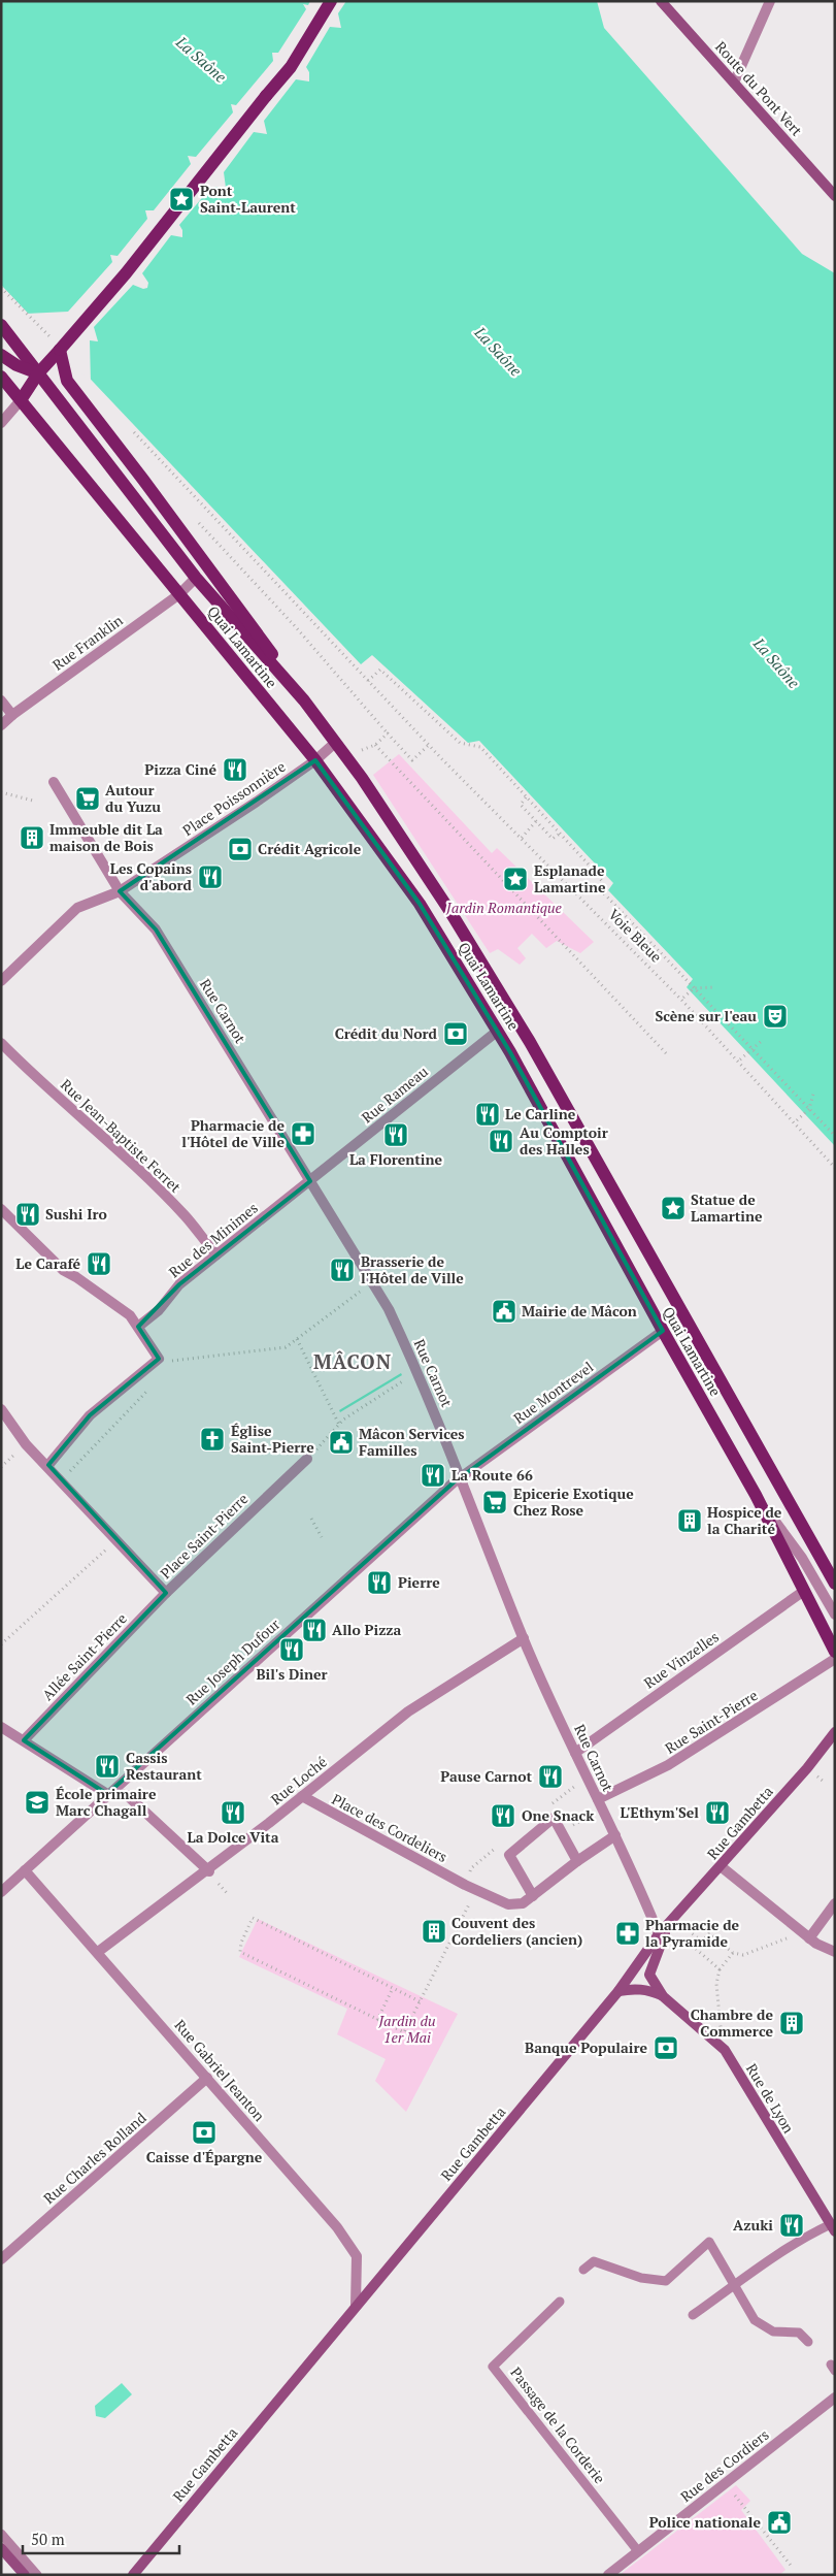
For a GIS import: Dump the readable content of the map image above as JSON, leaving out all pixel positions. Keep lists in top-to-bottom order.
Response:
{
  "streets": {
    "main road": ["Quai Lamartine"],
    "street": [
      "Route du Pont Vert",
      "Rue Franklin",
      "Place Poissonnière",
      "Rue Carnot",
      "Rue Rameau",
      "Rue Jean-Baptiste Ferret",
      "Rue des Minimes",
      "Rue Montrevel",
      "Place Saint-Pierre",
      "Allée Saint-Pierre",
      "Rue Vinzelles",
      "Rue Joseph Dufour",
      "Rue Saint-Pierre",
      "Rue Loché",
      "Rue Gambetta",
      "Place des Cordeliers",
      "Rue Gabriel Jeanton",
      "Rue de Lyon",
      "Rue Charles Rolland",
      "Rue des Cordiers"
    ],
    "lane": ["Passage de la Corderie"],
    "path": ["Voie Bleue"]
  },
  "crossings": [
    ["Rue Franklin", "Quai Lamartine"],
    ["Quai Lamartine", "Place Poissonnière"],
    ["Quai Lamartine", "Rue Rameau"],
    ["Quai Lamartine", "Rue Montrevel"],
    ["Quai Lamartine", "Rue Vinzelles"],
    ["Place Poissonnière", "Rue Carnot"],
    ["Rue Carnot", "Rue Rameau"],
    ["Rue Carnot", "Rue des Minimes"],
    ["Rue Carnot", "Rue Montrevel"],
    ["Rue Carnot", "Rue Vinzelles"],
    ["Rue Carnot", "Rue Joseph Dufour"],
    ["Rue Carnot", "Rue Saint-Pierre"],
    ["Rue Carnot", "Rue Loché"],
    ["Rue Carnot", "Rue Gambetta"],
    ["Rue Carnot", "Place des Cordeliers"],
    ["Rue Carnot", "Rue de Lyon"],
    ["Rue Rameau", "Rue des Minimes"],
    ["Rue Jean-Baptiste Ferret", "Rue des Minimes"],
    ["Rue Montrevel", "Rue Joseph Dufour"],
    ["Place Saint-Pierre", "Allée Saint-Pierre"],
    ["Rue Joseph Dufour", "Rue Gabriel Jeanton"],
    ["Rue Loché", "Place des Cordeliers"],
    ["Rue Loché", "Rue Gabriel Jeanton"],
    ["Rue Gambetta", "Rue Gabriel Jeanton"],
    ["Rue Gambetta", "Rue de Lyon"],
    ["Rue Gabriel Jeanton", "Rue Charles Rolland"],
    ["Passage de la Corderie", "Rue des Cordiers"]
  ],
  "districts": ["MÂCON"],
  "water": ["La Saône"],
  "parks": ["Jardin Romantique", "Jardin du 1er Mai"],
  "places": {
    "place": ["Pont Saint-Laurent", "Esplanade Lamartine", "Statue de Lamartine"],
    "restaurant": [
      "Pizza Ciné",
      "Les Copains d'abord",
      "Le Carline",
      "La Florentine",
      "Au Comptoir des Halles",
      "Sushi Iro",
      "Le Carafé",
      "Brasserie de l'Hôtel de Ville",
      "La Route 66",
      "Pierre",
      "Allo Pizza",
      "Bil's Diner",
      "Cassis Restaurant",
      "Pause Carnot",
      "La Dolce Vita",
      "L'Ethym'Sel",
      "One Snack",
      "Azuki"
    ],
    "supermarket": ["Autour du Yuzu", "Epicerie Exotique Chez Rose"],
    "building": [
      "Immeuble dit La maison de Bois",
      "Hospice de la Charité",
      "Couvent des Cordeliers (ancien)",
      "Chambre de Commerce"
    ],
    "bank": [
      "Crédit Agricole",
      "Crédit du Nord",
      "Banque Populaire",
      "Caisse d'Épargne"
    ],
    "theatre": ["Scène sur l'eau"],
    "pharmacy": ["Pharmacie de l'Hôtel de Ville", "Pharmacie de la Pyramide"],
    "public building": ["Mairie de Mâcon", "Mâcon Services Familles", "Police nationale"],
    "church": ["Église Saint-Pierre"],
    "school or university": ["École primaire Marc Chagall"]
  },
  "scale_bar": "50 m"
}
